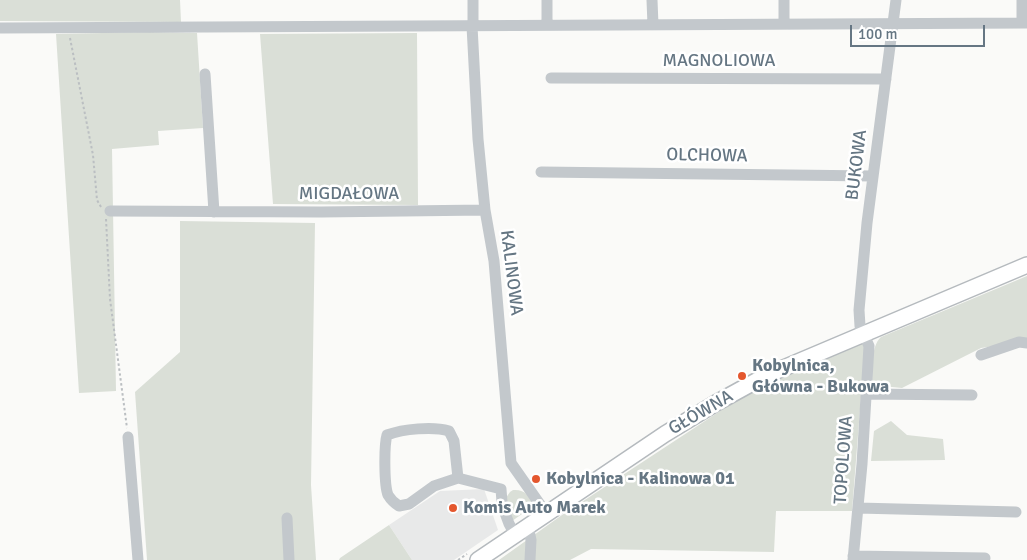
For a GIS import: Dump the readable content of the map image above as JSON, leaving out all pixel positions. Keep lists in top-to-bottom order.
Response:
{
  "streets": {
    "main road": ["GŁÓWNA"],
    "street": [
      "MAGNOLIOWA",
      "OLCHOWA",
      "BUKOWA",
      "MIGDAŁOWA",
      "KALINOWA",
      "TOPOLOWA"
    ]
  },
  "crossings": [
    ["MAGNOLIOWA", "BUKOWA"],
    ["OLCHOWA", "BUKOWA"],
    ["BUKOWA", "GŁÓWNA"],
    ["BUKOWA", "TOPOLOWA"],
    ["MIGDAŁOWA", "KALINOWA"],
    ["KALINOWA", "GŁÓWNA"],
    ["GŁÓWNA", "TOPOLOWA"]
  ],
  "places": ["Kobylnica, Główna - Bukowa", "Kobylnica - Kalinowa 01", "Komis Auto Marek"],
  "scale_bar": "100 m"
}
